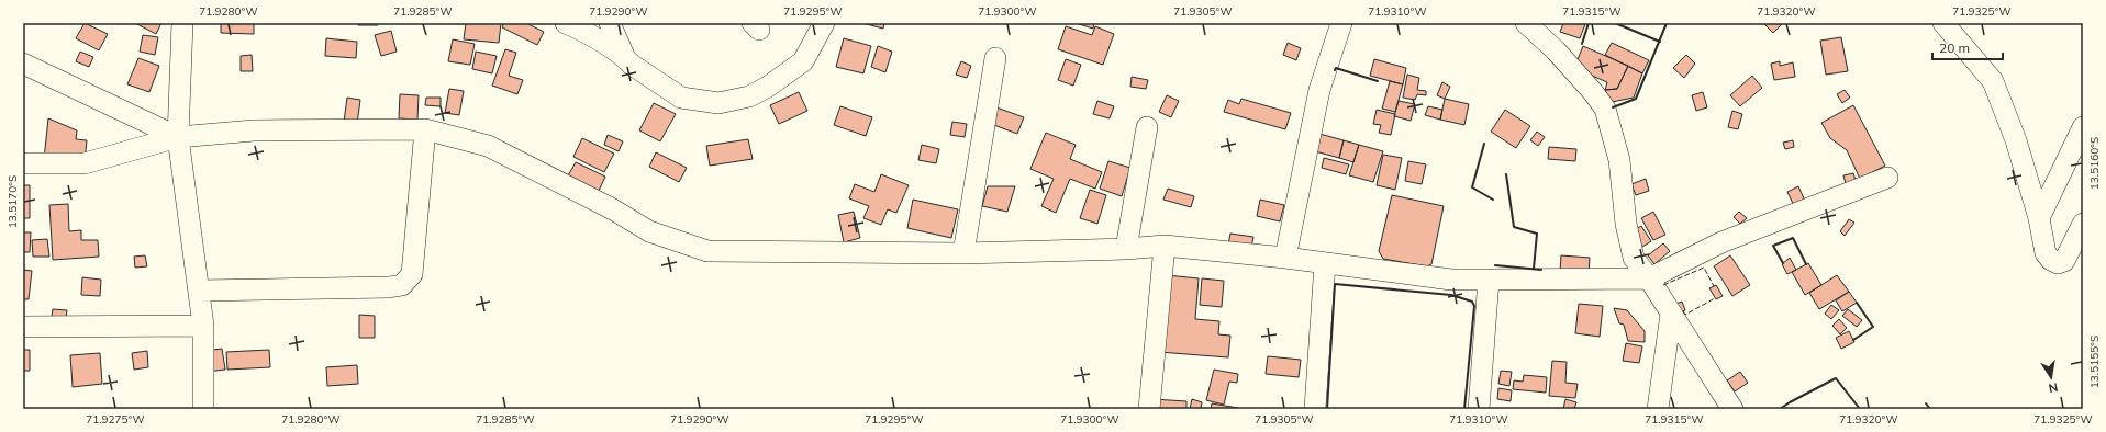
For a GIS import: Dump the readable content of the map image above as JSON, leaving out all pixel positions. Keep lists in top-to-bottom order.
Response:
{
  "scale_bar": "20 m",
  "north": "bottom",
  "coordinates": [
    "71.9280°W",
    "71.9285°W",
    "71.9290°W",
    "71.9295°W",
    "71.9300°W",
    "71.9305°W",
    "71.9310°W",
    "71.9315°W",
    "71.9320°W",
    "71.9325°W",
    "13.5160°S",
    "13.5170°S",
    "13.5155°S",
    "71.9275°W"
  ]
}
